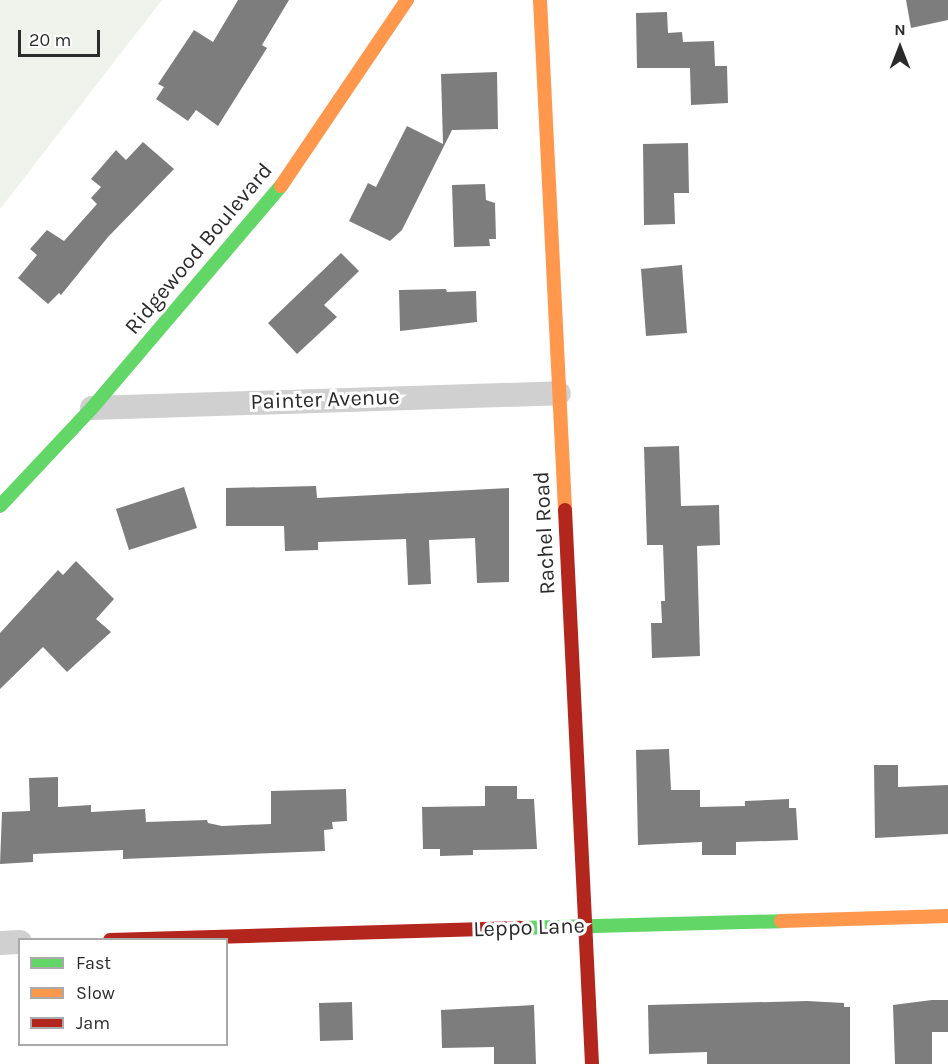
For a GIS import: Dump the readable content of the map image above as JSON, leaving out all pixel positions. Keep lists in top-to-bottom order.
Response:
{
  "streets": {
    "street": [
      "Ridgewood Boulevard",
      "Painter Avenue",
      "Rachel Road",
      "Leppo Lane"
    ]
  },
  "crossings": [
    ["Ridgewood Boulevard", "Painter Avenue"],
    ["Painter Avenue", "Rachel Road"],
    ["Rachel Road", "Leppo Lane"]
  ],
  "legend": ["Fast", "Slow", "Jam"],
  "scale_bar": "20 m",
  "north": "top"
}
